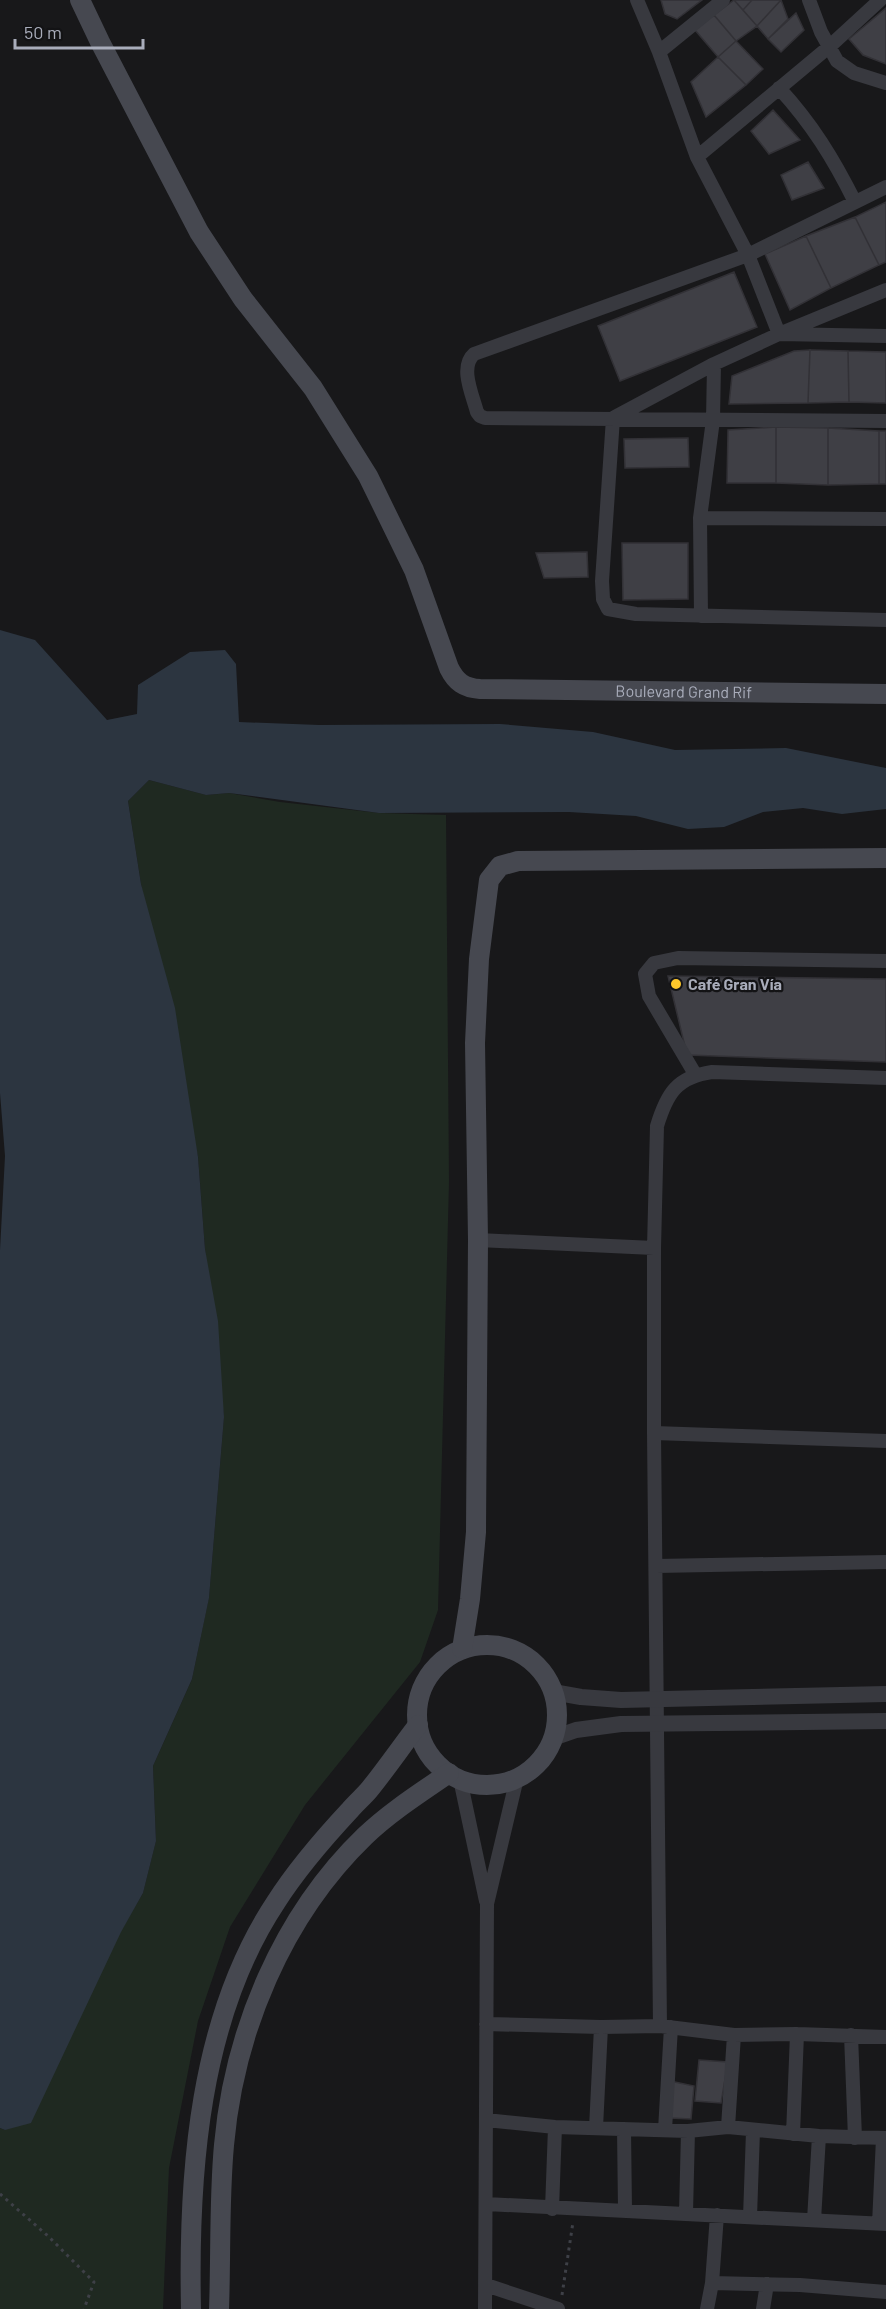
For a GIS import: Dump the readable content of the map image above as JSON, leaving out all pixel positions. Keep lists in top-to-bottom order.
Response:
{
  "streets": {
    "main road": ["Boulevard Grand Rif"]
  },
  "places": ["Café Gran Vía"],
  "scale_bar": "50 m"
}
